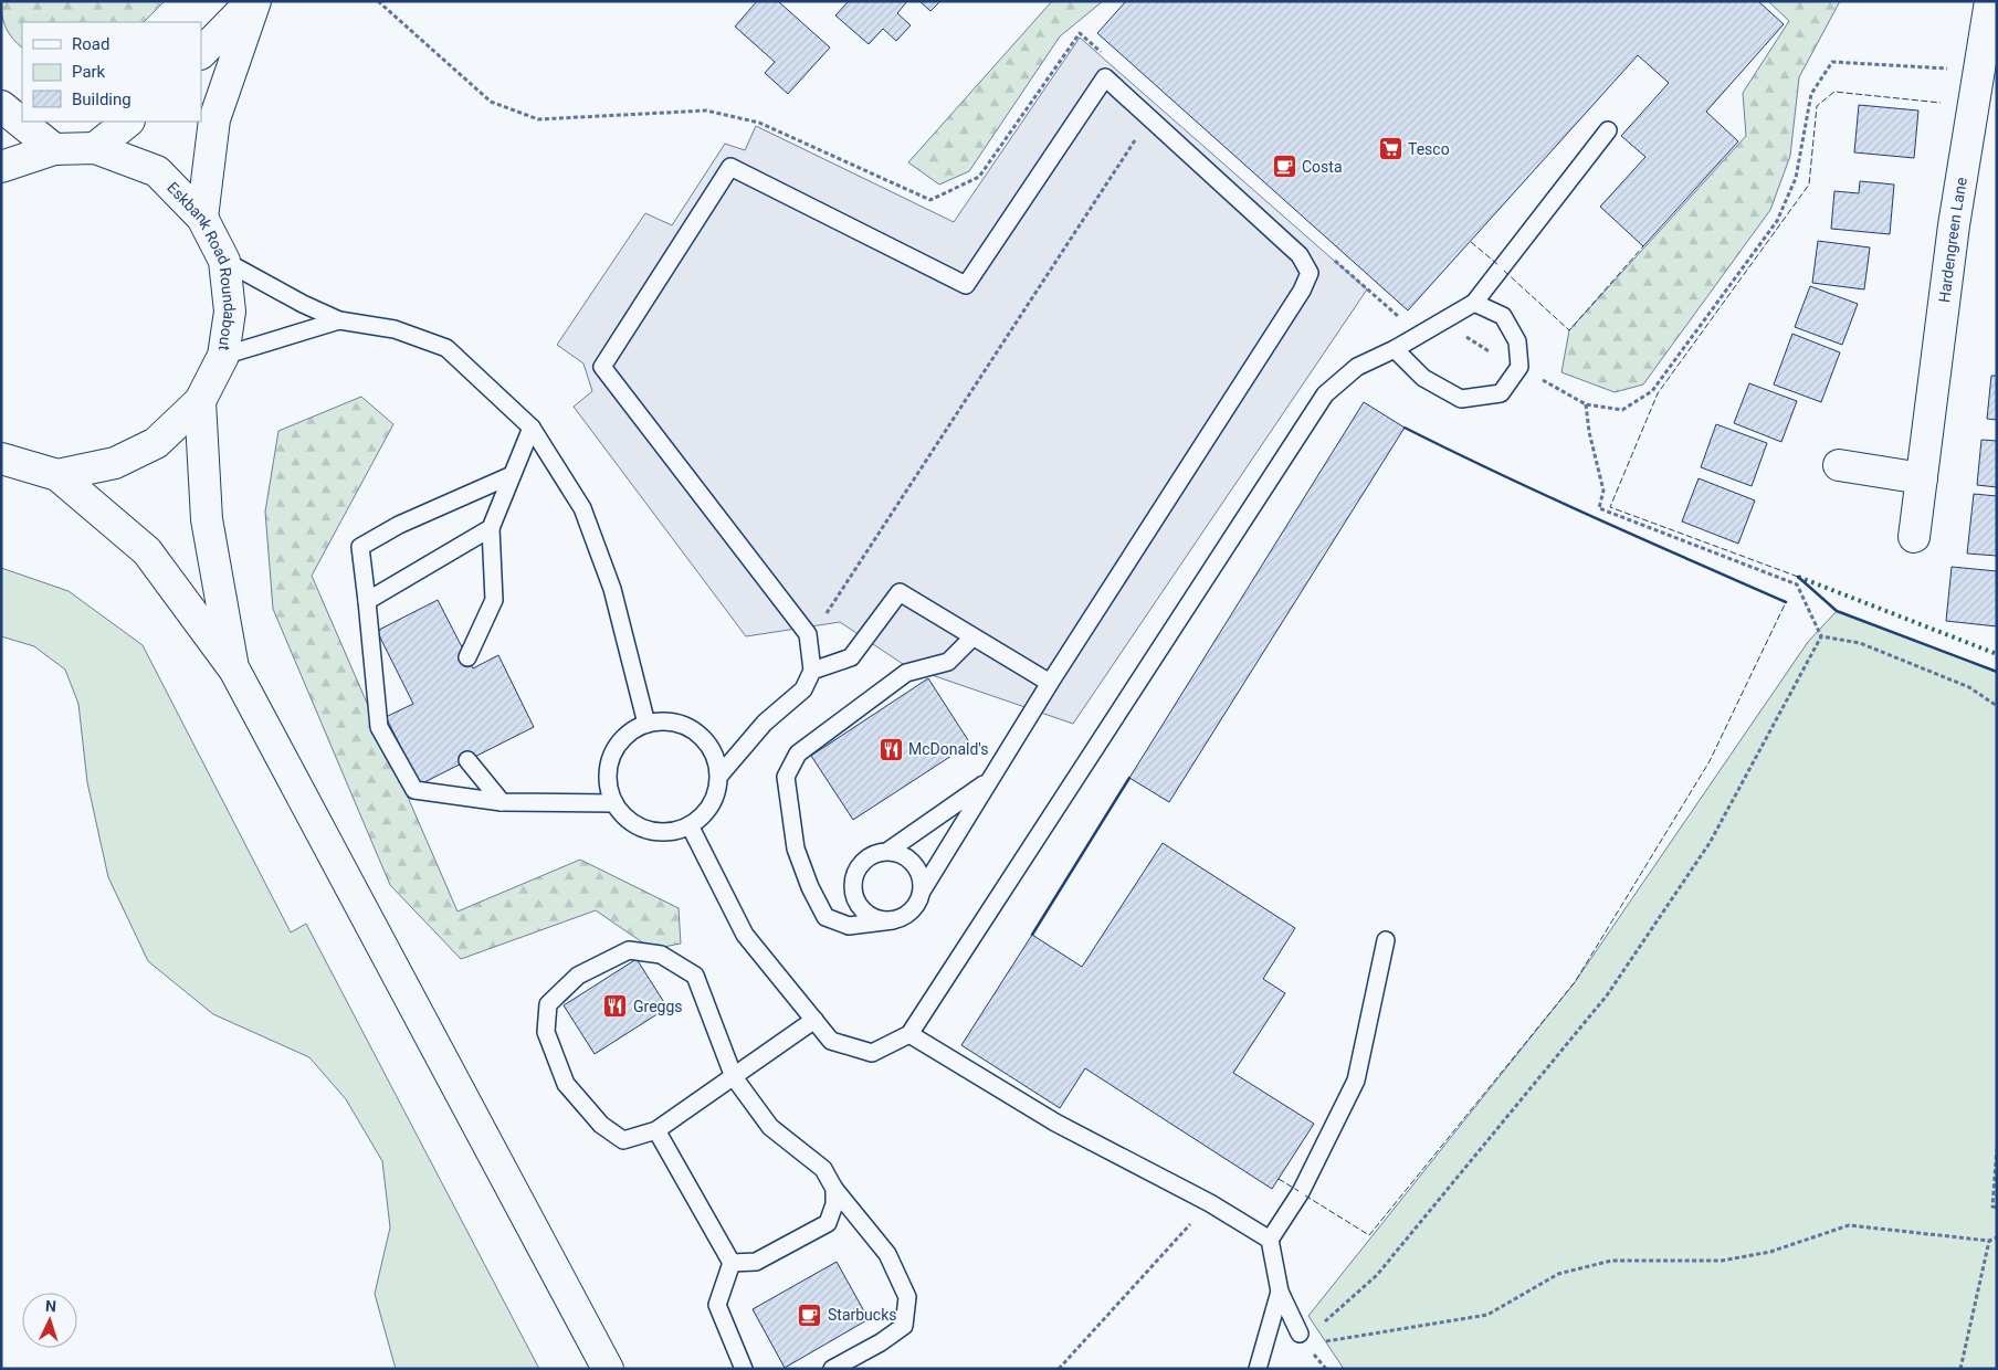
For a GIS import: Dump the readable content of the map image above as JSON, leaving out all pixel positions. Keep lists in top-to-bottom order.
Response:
{
  "streets": {
    "main road": ["Hardengreen Lane", "Eskbank Road Roundabout"]
  },
  "places": {
    "supermarket": ["Tesco"],
    "cafe": ["Costa", "Starbucks"],
    "restaurant": ["McDonald's", "Greggs"]
  },
  "legend": ["Road", "Park", "Building"],
  "north": "top"
}
